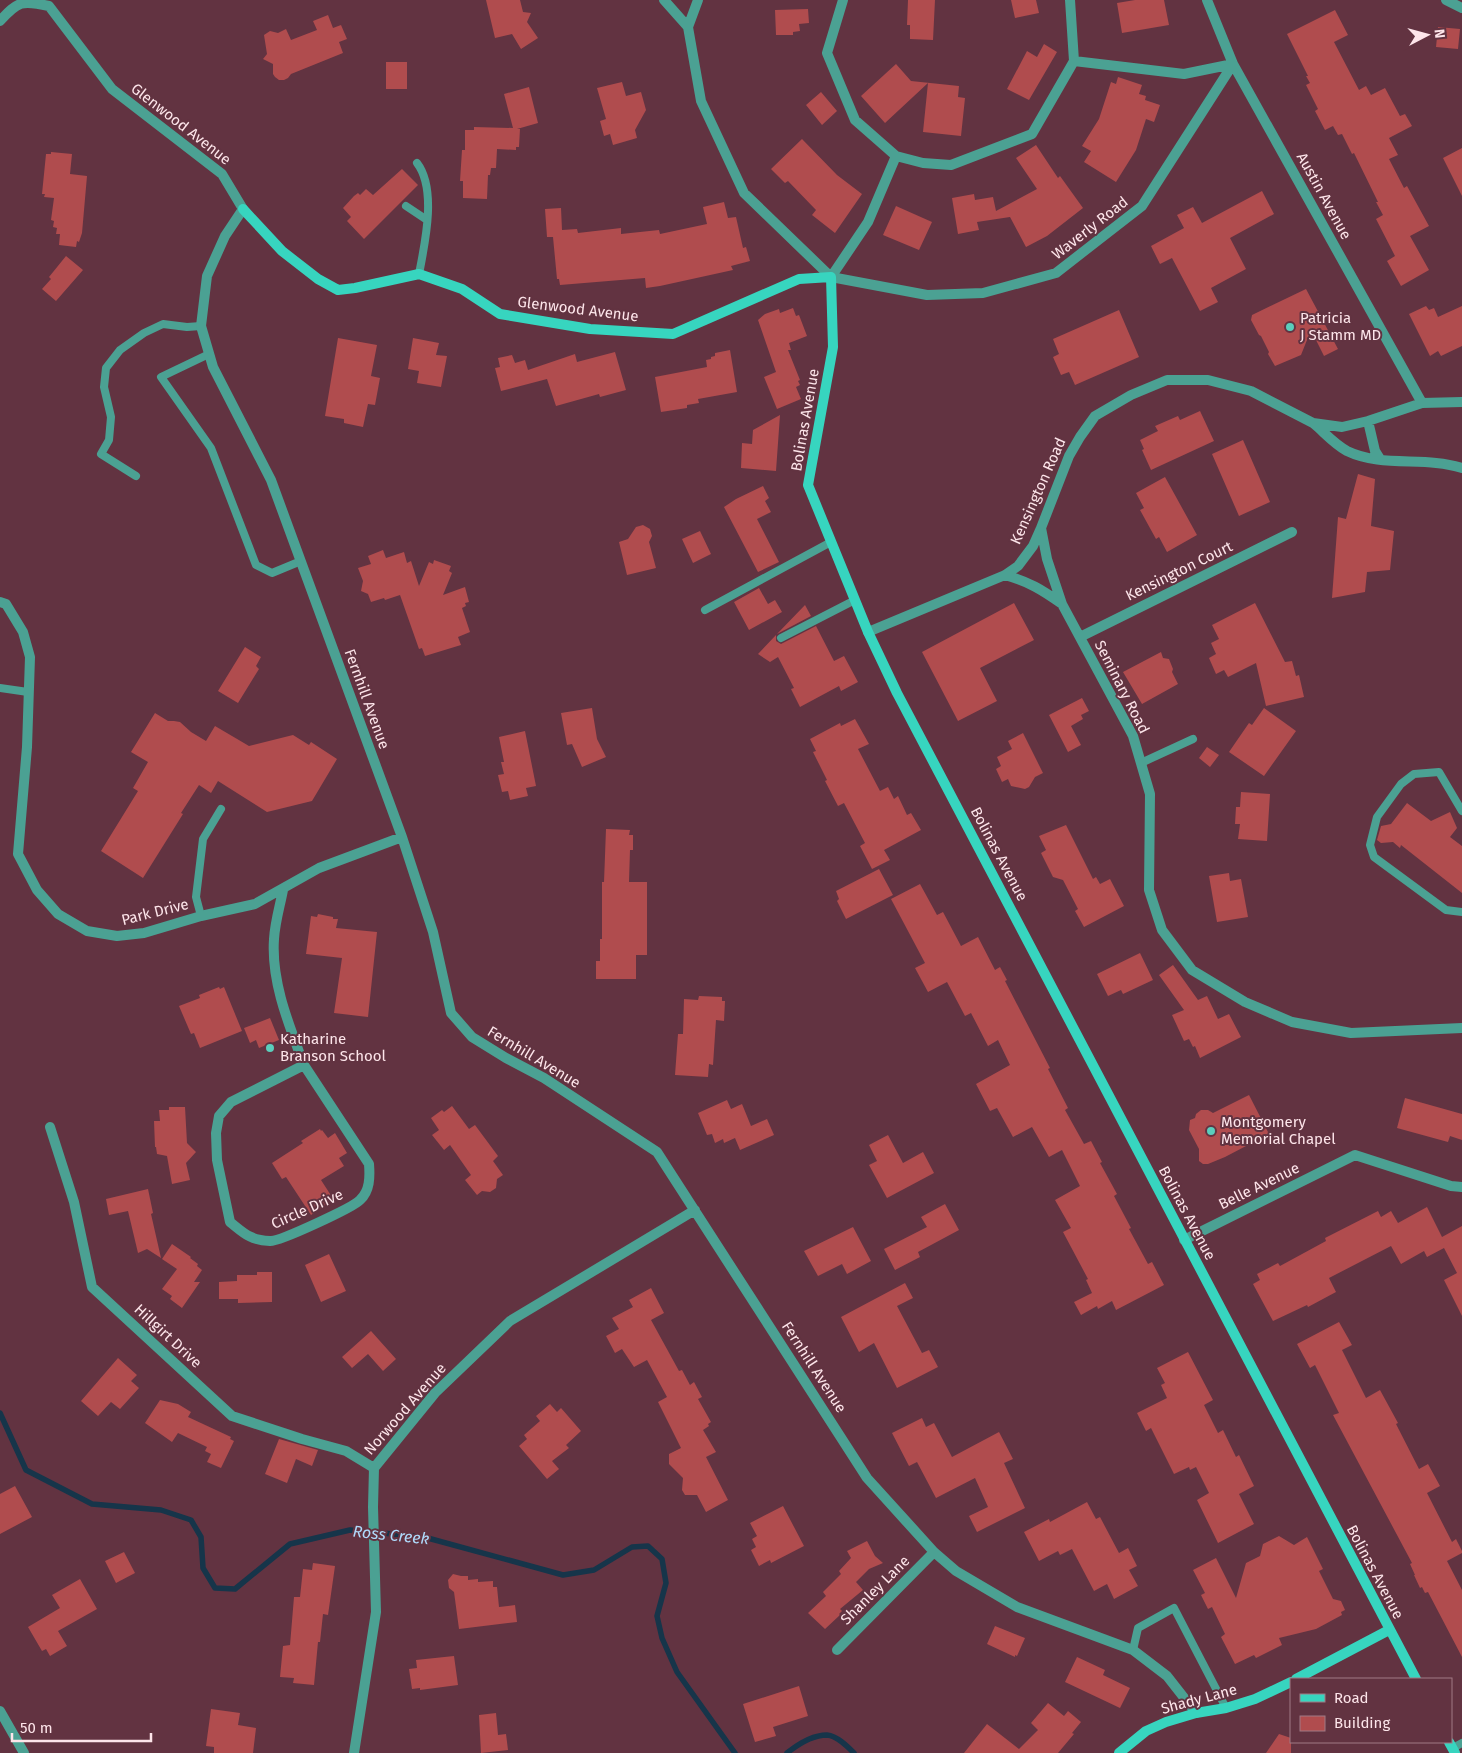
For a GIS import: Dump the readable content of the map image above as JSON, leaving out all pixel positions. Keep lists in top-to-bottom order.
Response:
{
  "streets": {
    "street": [
      "Glenwood Avenue",
      "Austin Avenue",
      "Waverly Road",
      "Bolinas Avenue",
      "Kensington Road",
      "Kensington Court",
      "Seminary Road",
      "Fernhill Avenue",
      "Park Drive",
      "Belle Avenue",
      "Circle Drive",
      "Hillgirt Drive",
      "Norwood Avenue",
      "Shanley Lane",
      "Shady Lane"
    ]
  },
  "crossings": [
    ["Glenwood Avenue", "Waverly Road"],
    ["Glenwood Avenue", "Bolinas Avenue"],
    ["Glenwood Avenue", "Fernhill Avenue"],
    ["Austin Avenue", "Waverly Road"],
    ["Austin Avenue", "Kensington Road"],
    ["Waverly Road", "Bolinas Avenue"],
    ["Bolinas Avenue", "Kensington Road"],
    ["Bolinas Avenue", "Belle Avenue"],
    ["Kensington Road", "Seminary Road"],
    ["Kensington Court", "Seminary Road"],
    ["Fernhill Avenue", "Park Drive"],
    ["Fernhill Avenue", "Norwood Avenue"],
    ["Fernhill Avenue", "Shanley Lane"],
    ["Fernhill Avenue", "Shady Lane"],
    ["Park Drive", "Circle Drive"],
    ["Hillgirt Drive", "Norwood Avenue"]
  ],
  "water": ["Ross Creek"],
  "places": ["Patricia J Stamm MD", "Katharine Branson School", "Montgomery Memorial Chapel"],
  "legend": ["Road", "Building"],
  "scale_bar": "50 m",
  "north": "right"
}
